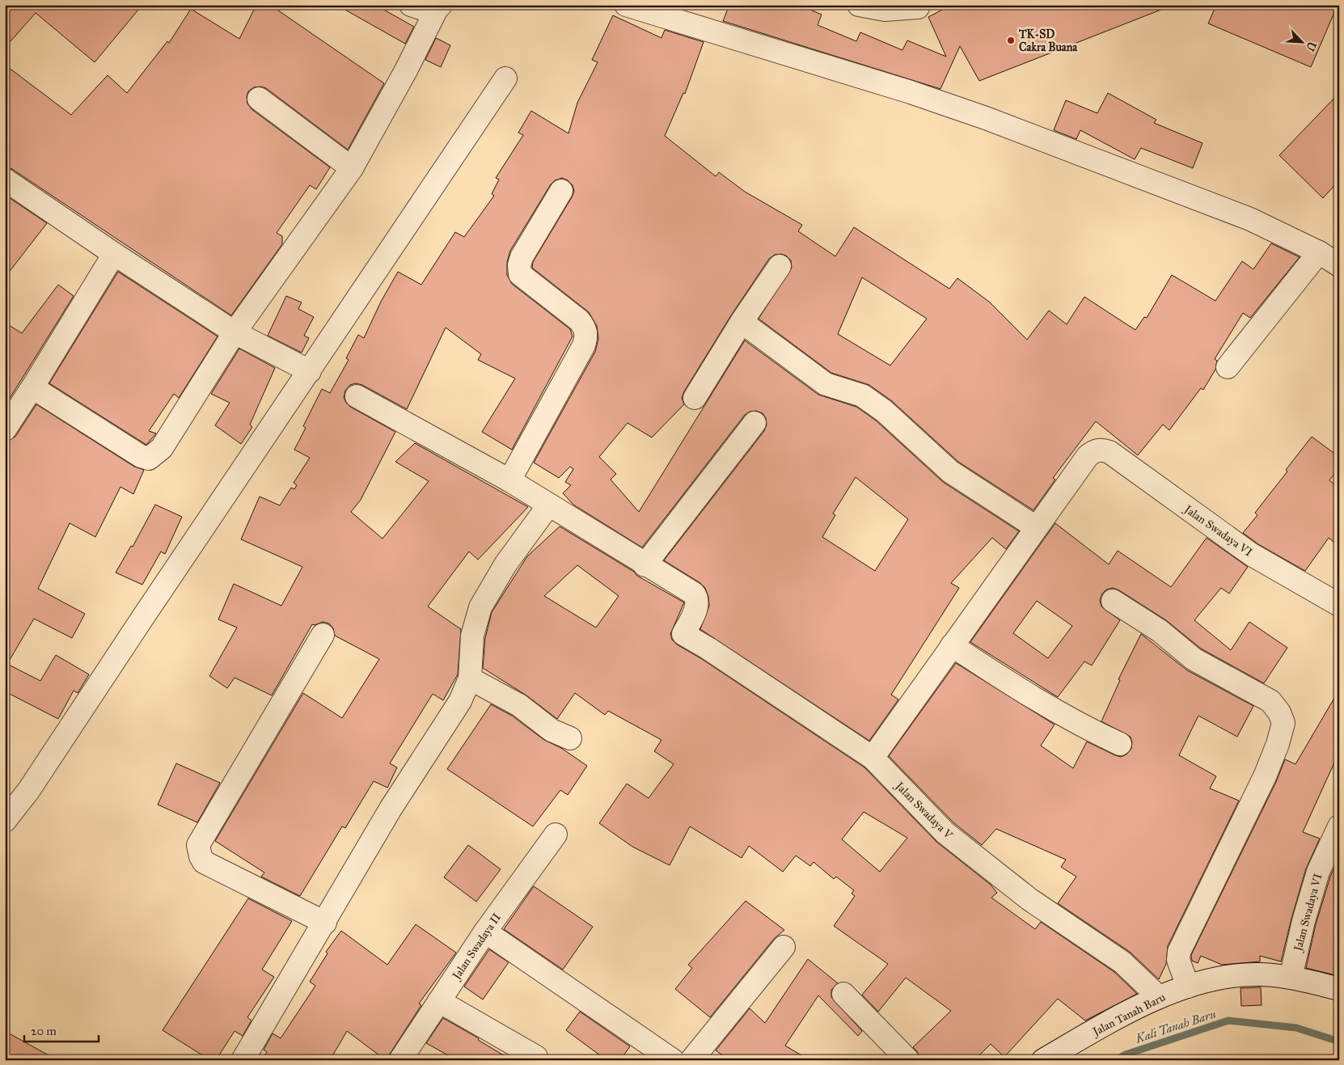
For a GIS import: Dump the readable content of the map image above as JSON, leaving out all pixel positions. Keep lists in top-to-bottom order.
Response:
{
  "streets": {
    "street": [
      "Jalan Swadaya VI",
      "Jalan Swadaya V",
      "Jalan Swadaya II",
      "Jalan Tanah Baru"
    ]
  },
  "crossings": [
    ["Jalan Swadaya VI", "Jalan Tanah Baru"],
    ["Jalan Swadaya V", "Jalan Tanah Baru"]
  ],
  "water": ["Kali Tanah Baru"],
  "places": ["TK-SD Cakra Buana"],
  "scale_bar": "20 m",
  "north": "bottom right"
}
